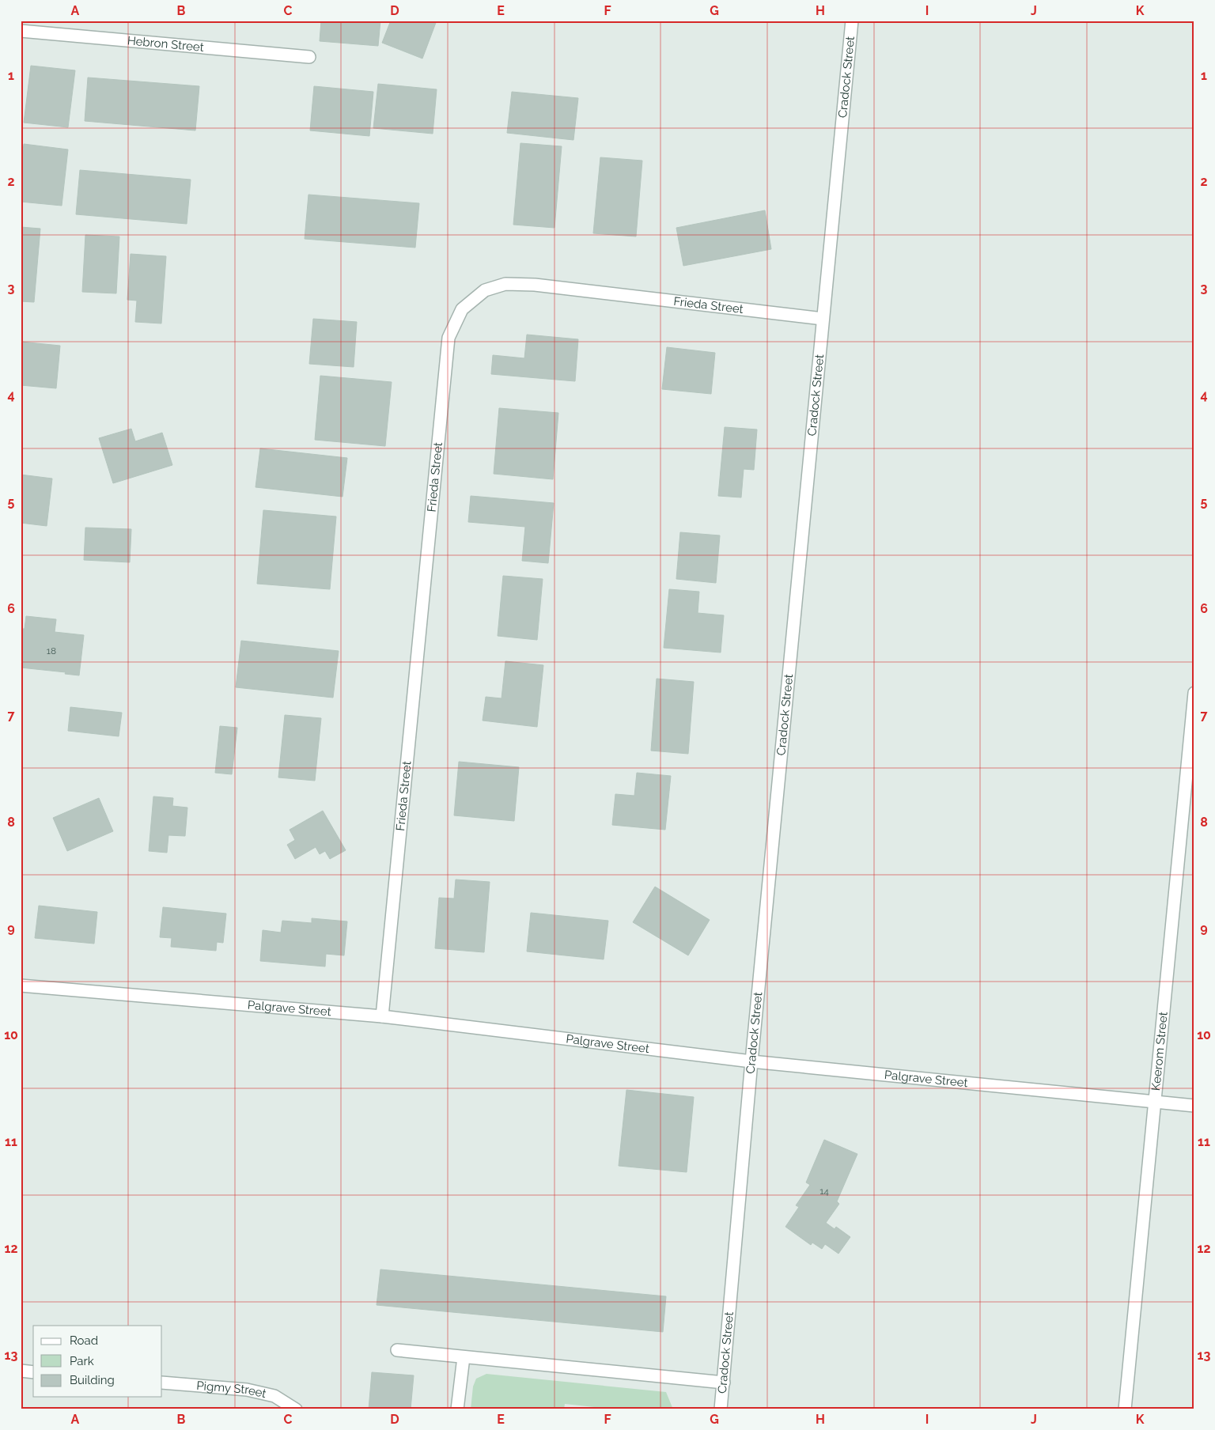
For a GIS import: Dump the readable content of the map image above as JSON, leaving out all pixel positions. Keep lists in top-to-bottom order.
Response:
{
  "streets": {
    "street": [
      "Hebron Street",
      "Cradock Street",
      "Frieda Street",
      "Palgrave Street",
      "Keerom Street",
      "Pigmy Street"
    ]
  },
  "crossings": [
    ["Cradock Street", "Frieda Street"],
    ["Cradock Street", "Palgrave Street"],
    ["Frieda Street", "Palgrave Street"],
    ["Palgrave Street", "Keerom Street"]
  ],
  "house_numbers": ["18", "14"],
  "legend": ["Road", "Park", "Building"],
  "grid": {
    "columns": [
      "A",
      "B",
      "C",
      "D",
      "E",
      "F",
      "G",
      "H",
      "I",
      "J",
      "K"
    ],
    "rows": [
      "1",
      "2",
      "3",
      "4",
      "5",
      "6",
      "7",
      "8",
      "9",
      "10",
      "11",
      "12",
      "13"
    ]
  }
}
